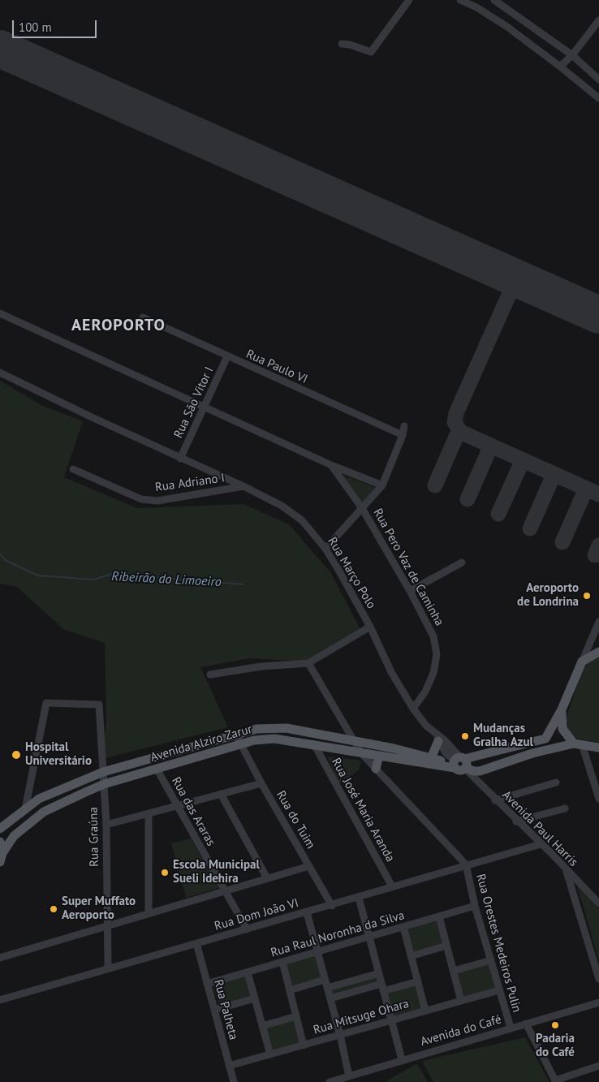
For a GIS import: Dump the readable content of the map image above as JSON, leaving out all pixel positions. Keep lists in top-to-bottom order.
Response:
{
  "streets": {
    "main road": ["Avenida Alziro Zarur"],
    "street": [
      "Rua Paulo VI",
      "Rua São Vitor I",
      "Rua Adriano I",
      "Rua Pero Vaz de Caminha",
      "Rua Março Polo",
      "Rua José Maria Aranda",
      "Rua das Araras",
      "Rua do Tuim",
      "Avenida Paul Harris",
      "Rua Graúna",
      "Rua Dom João VI",
      "Rua Raul Noronha da Silva",
      "Rua Orestes Medeiros Pulin",
      "Rua Palheta",
      "Rua Mitsuge Ohara",
      "Avenida do Café"
    ]
  },
  "crossings": [
    ["Rua Paulo VI", "Rua São Vitor I"],
    ["Rua São Vitor I", "Rua Pero Vaz de Caminha"],
    ["Rua São Vitor I", "Rua Março Polo"],
    ["Rua Adriano I", "Rua Março Polo"],
    ["Rua Pero Vaz de Caminha", "Rua Março Polo"],
    ["Rua Março Polo", "Avenida Alziro Zarur"],
    ["Rua Março Polo", "Avenida Paul Harris"],
    ["Avenida Alziro Zarur", "Rua José Maria Aranda"],
    ["Avenida Alziro Zarur", "Rua das Araras"],
    ["Avenida Alziro Zarur", "Rua do Tuim"],
    ["Avenida Alziro Zarur", "Avenida Paul Harris"],
    ["Avenida Alziro Zarur", "Rua Graúna"],
    ["Rua José Maria Aranda", "Rua Dom João VI"],
    ["Rua das Araras", "Rua Dom João VI"],
    ["Rua do Tuim", "Rua Dom João VI"],
    ["Avenida Paul Harris", "Rua Dom João VI"],
    ["Rua Graúna", "Rua Dom João VI"],
    ["Rua Dom João VI", "Rua Orestes Medeiros Pulin"],
    ["Rua Dom João VI", "Rua Palheta"],
    ["Rua Raul Noronha da Silva", "Rua Orestes Medeiros Pulin"],
    ["Rua Raul Noronha da Silva", "Rua Palheta"],
    ["Rua Orestes Medeiros Pulin", "Rua Mitsuge Ohara"],
    ["Rua Orestes Medeiros Pulin", "Avenida do Café"],
    ["Rua Palheta", "Rua Mitsuge Ohara"]
  ],
  "districts": ["AEROPORTO"],
  "water": ["Ribeirão do Limoeiro"],
  "places": [
    "Aeroporto de Londrina",
    "Mudanças Gralha Azul",
    "Hospital Universitário",
    "Escola Municipal Sueli Idehira",
    "Super Muffato Aeroporto",
    "Padaria do Café"
  ],
  "scale_bar": "100 m"
}
